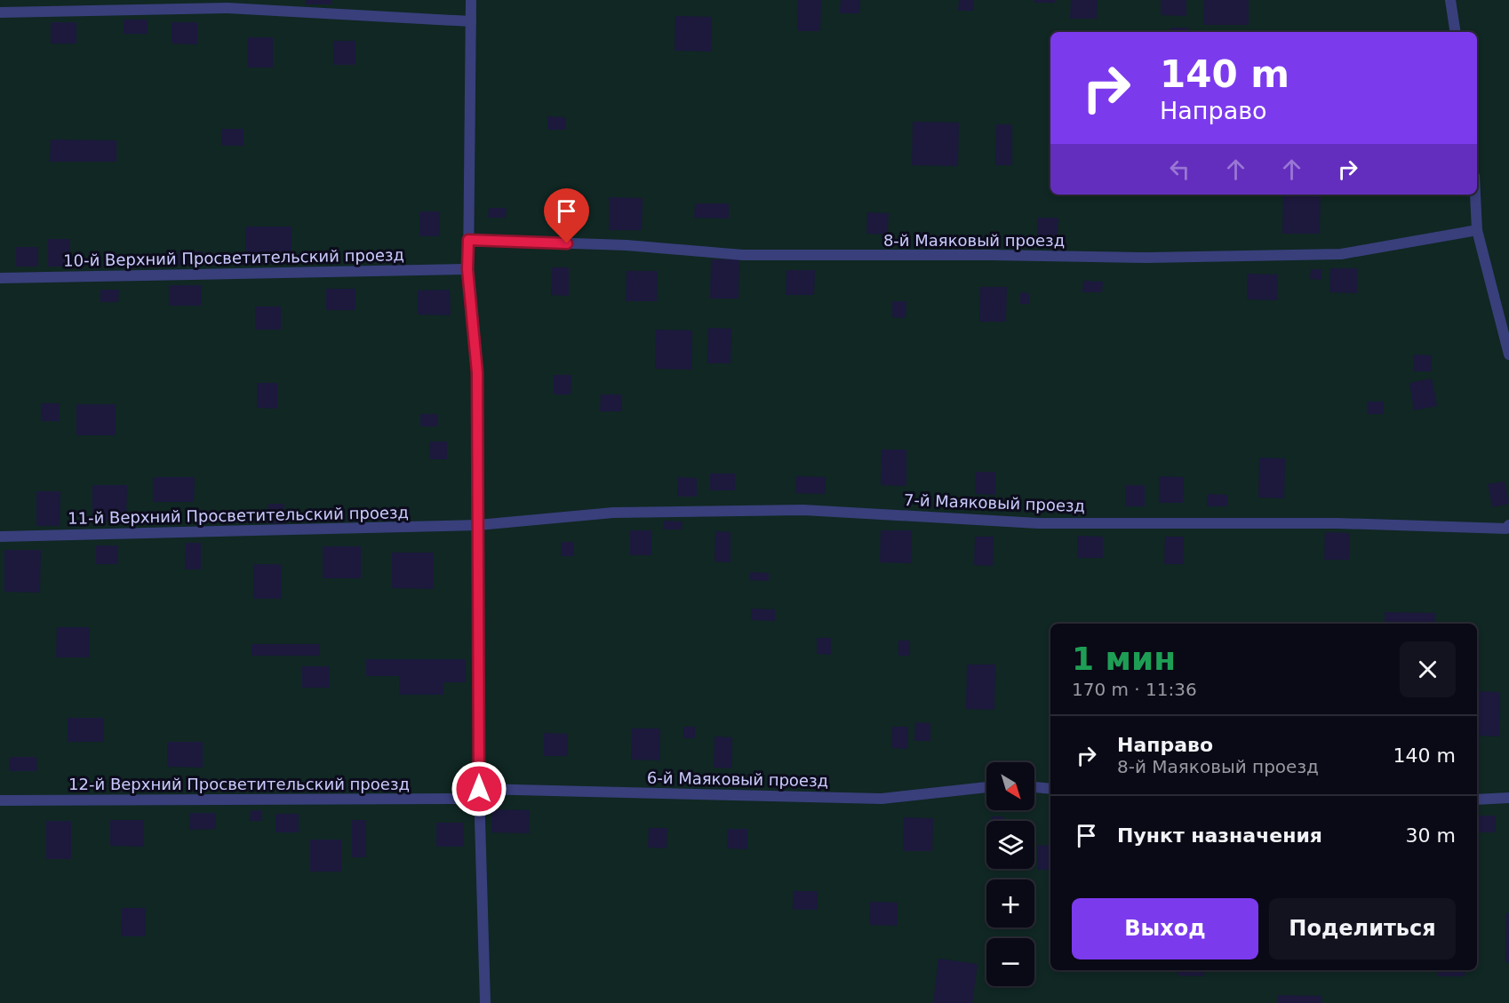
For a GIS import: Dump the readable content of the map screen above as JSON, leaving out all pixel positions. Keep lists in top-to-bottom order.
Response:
{
  "streets": {
    "street": [
      "8-й Маяковый проезд",
      "10-й Верхний Просветительский проезд",
      "7-й Маяковый проезд",
      "11-й Верхний Просветительский проезд",
      "6-й Маяковый проезд",
      "12-й Верхний Просветительский проезд"
    ]
  },
  "crossings": [
    ["7-й Маяковый проезд", "11-й Верхний Просветительский проезд"],
    ["6-й Маяковый проезд", "12-й Верхний Просветительский проезд"]
  ],
  "north": "bottom right",
  "page": {
    "turn": ["140 m", "Направо"],
    "heading": ["1 мин", "170 m · 11:36"],
    "list": [
      {
        "name": "Направо",
        "note": "8-й Маяковый проезд",
        "value": "140 m"
      },
      {
        "name": "Пункт назначения",
        "value": "30 m"
      }
    ],
    "map_buttons": ["+", "−"],
    "buttons": ["Выход", "Поделиться"]
  }
}
